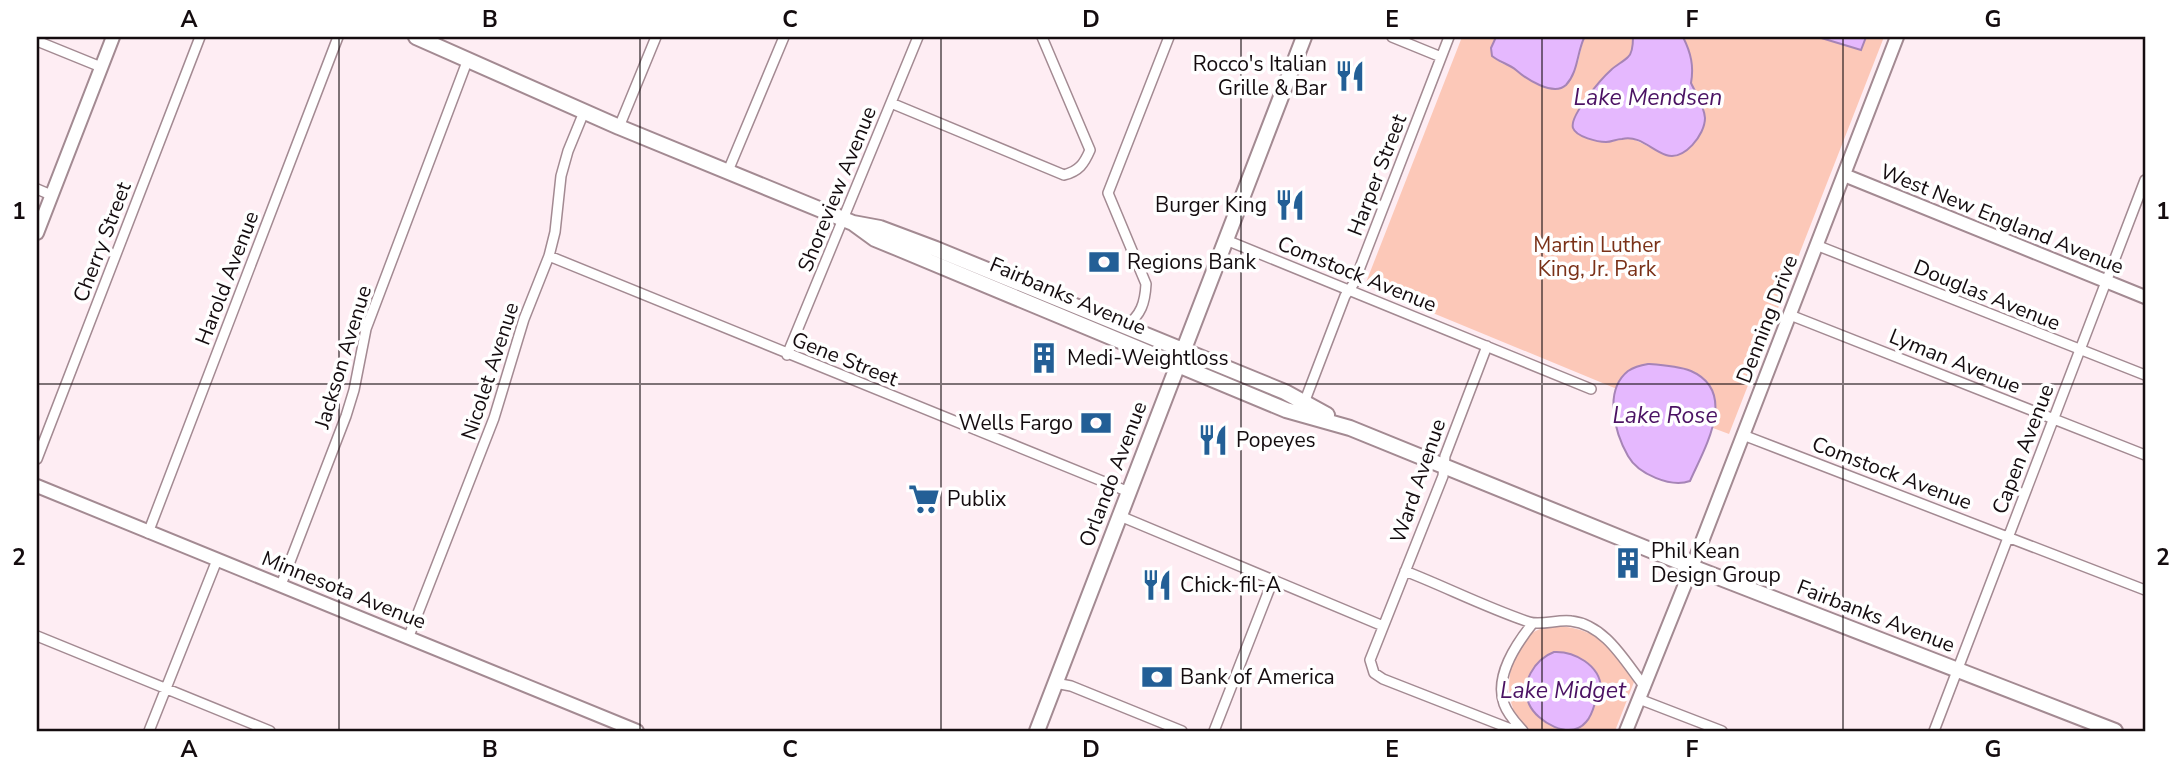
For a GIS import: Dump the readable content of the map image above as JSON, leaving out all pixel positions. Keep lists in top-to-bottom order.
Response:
{
  "streets": {
    "main road": ["Fairbanks Avenue", "Orlando Avenue"],
    "street": [
      "Harper Street",
      "Shoreview Avenue",
      "West New England Avenue",
      "Cherry Street",
      "Comstock Avenue",
      "Harold Avenue",
      "Douglas Avenue",
      "Denning Drive",
      "Jackson Avenue",
      "Gene Street",
      "Lyman Avenue",
      "Nicolet Avenue",
      "Capen Avenue",
      "Ward Avenue",
      "Minnesota Avenue"
    ]
  },
  "crossings": [
    ["Harper Street", "Comstock Avenue"],
    ["Harper Street", "Fairbanks Avenue"],
    ["Shoreview Avenue", "Fairbanks Avenue"],
    ["Shoreview Avenue", "Gene Street"],
    ["West New England Avenue", "Denning Drive"],
    ["West New England Avenue", "Capen Avenue"],
    ["Comstock Avenue", "Denning Drive"],
    ["Comstock Avenue", "Capen Avenue"],
    ["Comstock Avenue", "Orlando Avenue"],
    ["Comstock Avenue", "Ward Avenue"],
    ["Harold Avenue", "Minnesota Avenue"],
    ["Douglas Avenue", "Denning Drive"],
    ["Douglas Avenue", "Capen Avenue"],
    ["Fairbanks Avenue", "Denning Drive"],
    ["Fairbanks Avenue", "Jackson Avenue"],
    ["Fairbanks Avenue", "Nicolet Avenue"],
    ["Fairbanks Avenue", "Capen Avenue"],
    ["Fairbanks Avenue", "Orlando Avenue"],
    ["Fairbanks Avenue", "Ward Avenue"],
    ["Denning Drive", "Lyman Avenue"],
    ["Jackson Avenue", "Minnesota Avenue"],
    ["Gene Street", "Nicolet Avenue"],
    ["Gene Street", "Orlando Avenue"],
    ["Lyman Avenue", "Capen Avenue"],
    ["Nicolet Avenue", "Minnesota Avenue"]
  ],
  "water": ["Lake Mendsen", "Lake Rose", "Lake Midget"],
  "parks": ["Martin Luther King, Jr. Park"],
  "places": {
    "restaurant": [
      "Rocco's Italian Grille & Bar",
      "Burger King",
      "Popeyes",
      "Chick-fil-A"
    ],
    "bank": ["Regions Bank", "Wells Fargo", "Bank of America"],
    "building": ["Medi-Weightloss", "Phil Kean Design Group"],
    "supermarket": ["Publix"]
  },
  "grid": {
    "columns": [
      "A",
      "B",
      "C",
      "D",
      "E",
      "F",
      "G"
    ],
    "rows": ["1", "2"]
  }
}
